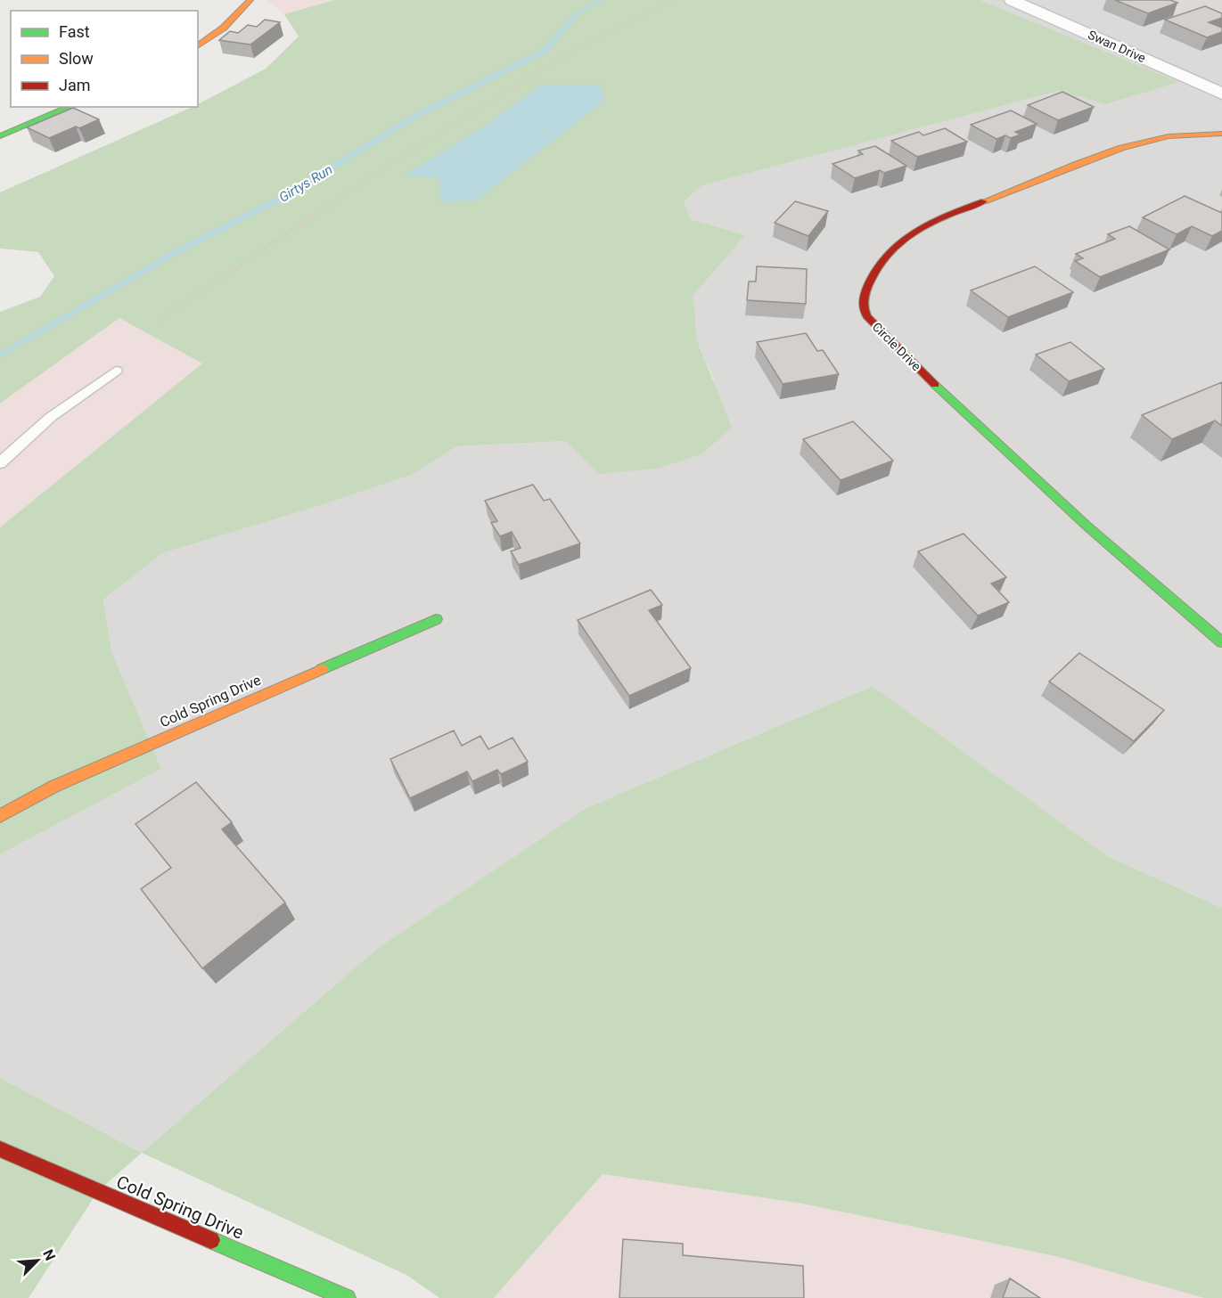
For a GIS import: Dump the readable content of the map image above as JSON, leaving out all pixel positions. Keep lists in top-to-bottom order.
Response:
{
  "streets": {
    "street": ["Swan Drive", "Circle Drive", "Cold Spring Drive"]
  },
  "water": ["Girtys Run"],
  "legend": ["Fast", "Slow", "Jam"],
  "north": "top right"
}
